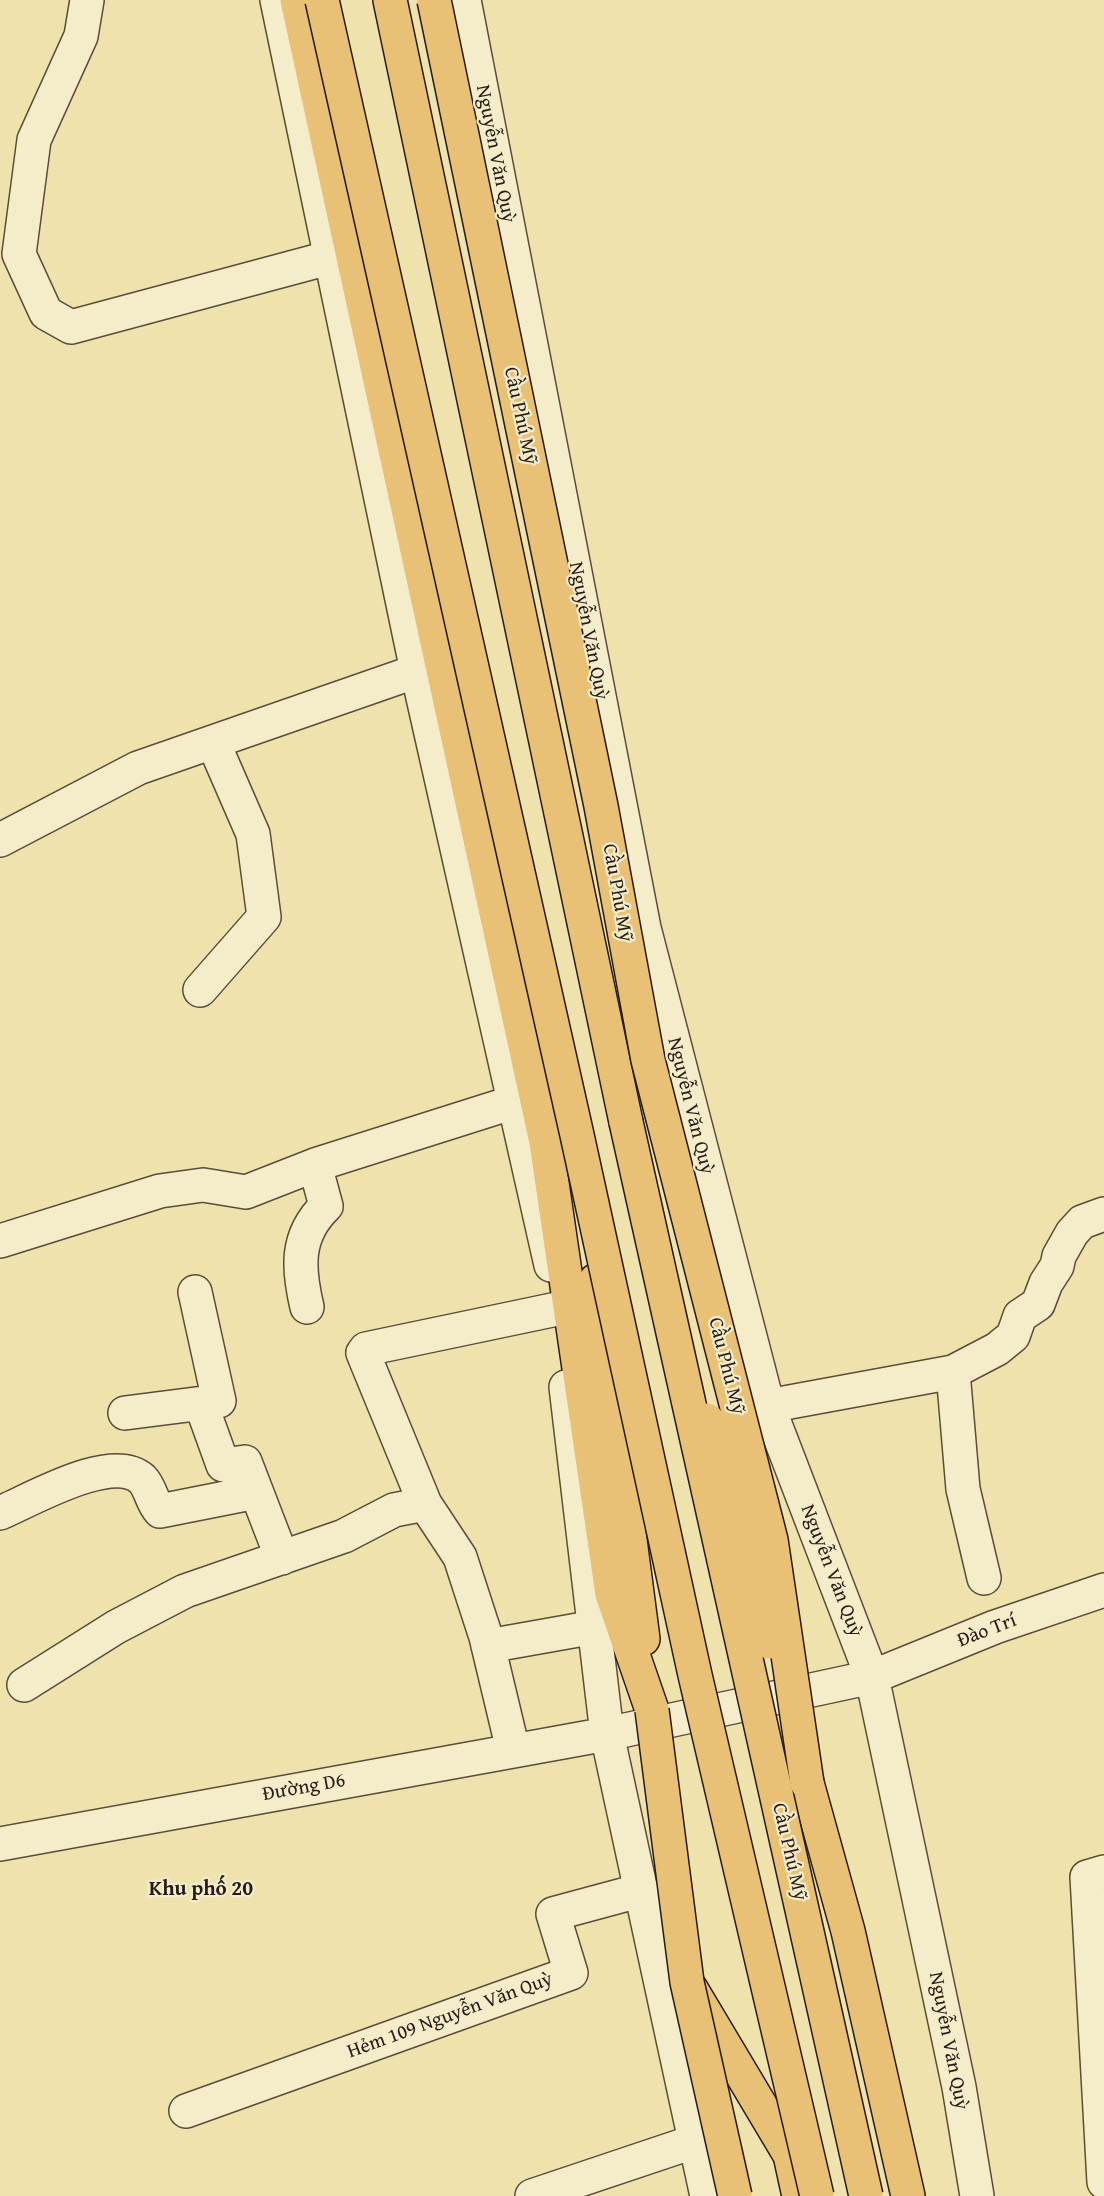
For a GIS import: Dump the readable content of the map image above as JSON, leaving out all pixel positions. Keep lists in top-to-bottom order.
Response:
{
  "streets": {
    "main road": ["Cầu Phú Mỹ"],
    "street": [
      "Nguyễn Văn Quỳ",
      "Đào Trí",
      "Đường D6",
      "Hẻm 109 Nguyễn Văn Quỳ"
    ]
  },
  "crossings": [
    ["Nguyễn Văn Quỳ", "Đào Trí"],
    ["Đào Trí", "Đường D6"]
  ],
  "districts": ["Khu phố 20"]
}
